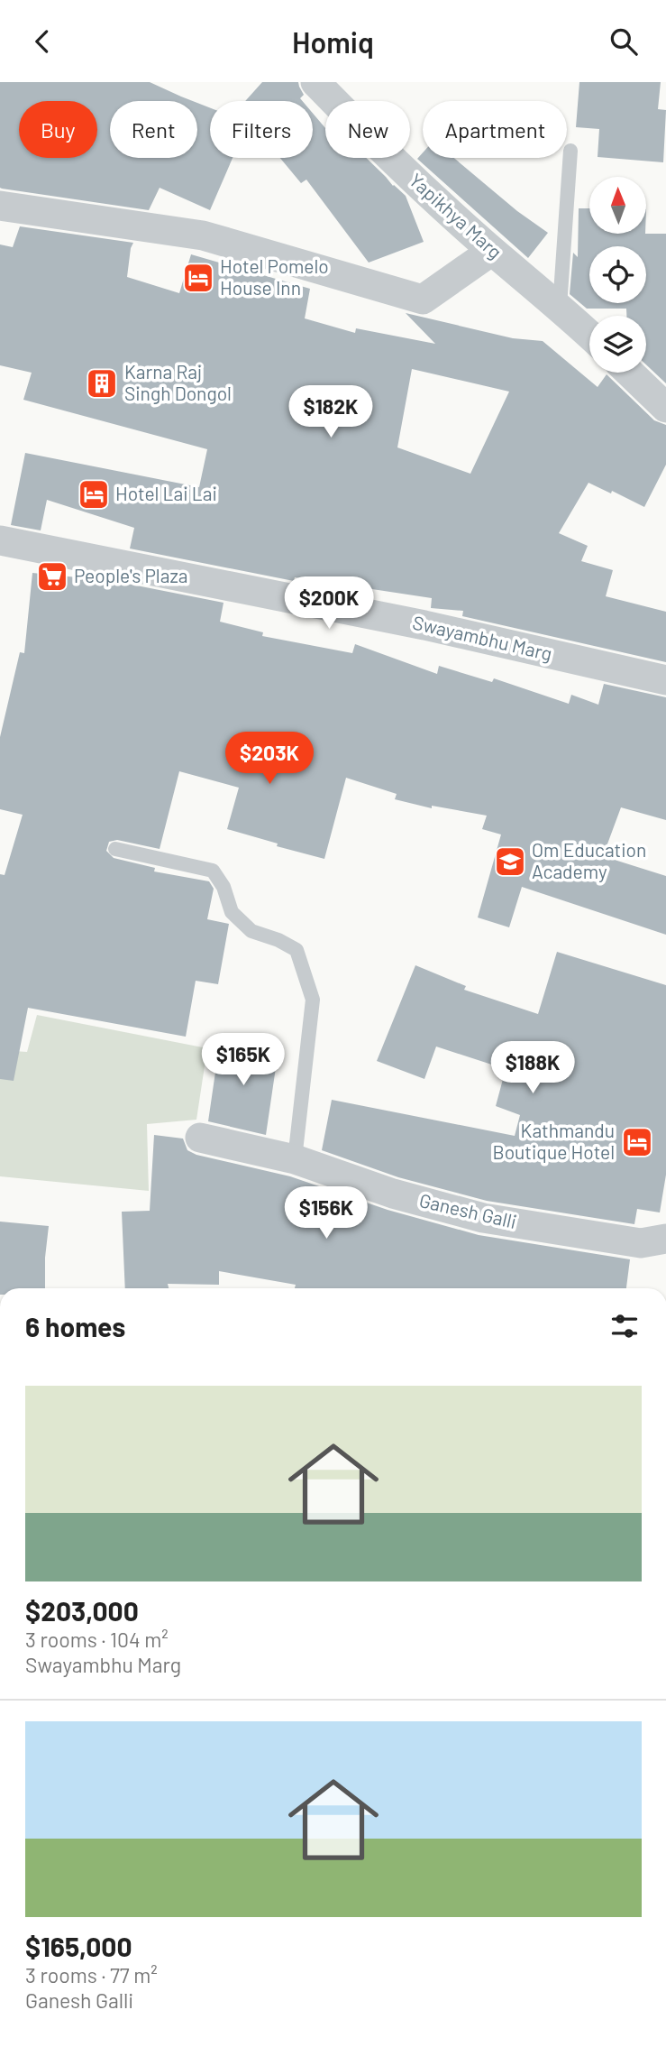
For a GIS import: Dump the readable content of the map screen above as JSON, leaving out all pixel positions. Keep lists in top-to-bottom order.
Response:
{
  "streets": {
    "street": ["Yapikhya Marg", "Swayambhu Marg", "Ganesh Galli"]
  },
  "places": {
    "hotel": ["Hotel Pomelo House Inn", "Hotel Lai Lai", "Kathmandu Boutique Hotel"],
    "building": ["Karna Raj Singh Dongol"],
    "supermarket": ["People's Plaza"],
    "school or university": ["Om Education Academy"]
  },
  "north": "top",
  "page": {
    "header": "Homiq",
    "chip": [
      "Buy",
      "Rent",
      "Filters",
      "New",
      "Apartment"
    ],
    "price": [
      "$182K",
      "$200K",
      "$203K",
      "$165K",
      "$188K",
      "$156K"
    ],
    "heading": "6 homes",
    "list": [
      {
        "name": "$203,000",
        "note": "3 rooms · 104 m² · Swayambhu Marg"
      },
      {
        "name": "$165,000",
        "note": "3 rooms · 77 m² · Ganesh Galli"
      }
    ]
  }
}
